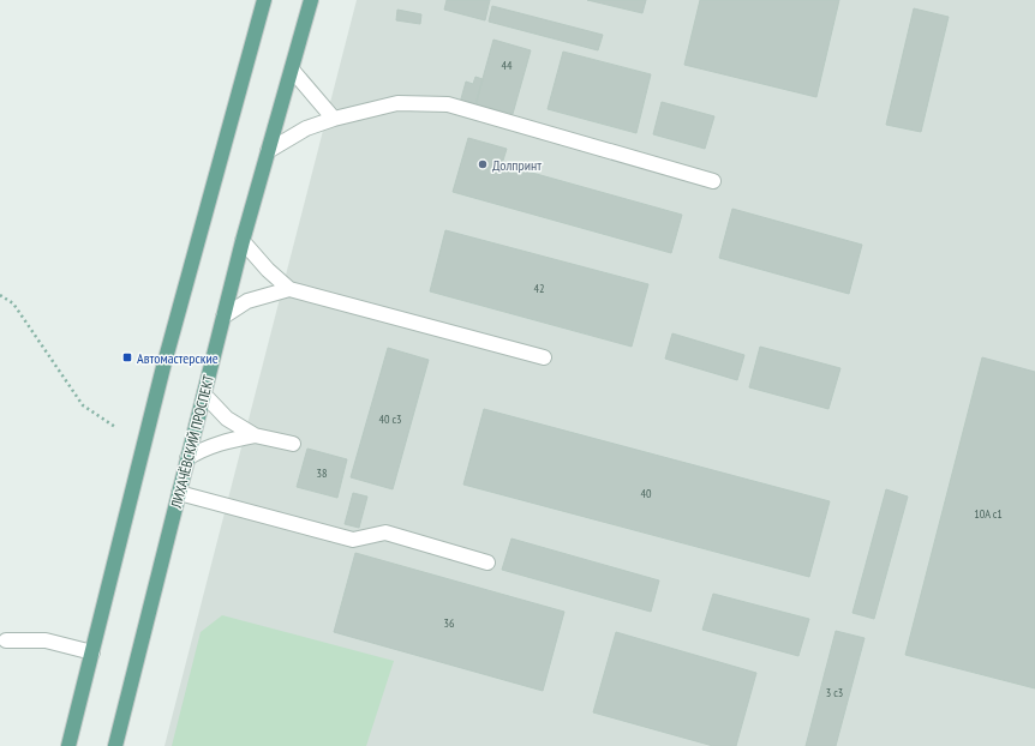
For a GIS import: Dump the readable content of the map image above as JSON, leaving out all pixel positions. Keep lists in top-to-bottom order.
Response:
{
  "streets": {
    "main road": ["ЛИХАЧЁВСКИЙ ПРОСПЕКТ"]
  },
  "places": {
    "other": ["Долпринт"],
    "transit": ["Автомастерские"]
  },
  "house_numbers": [
    "44",
    "42",
    "40 с3",
    "38",
    "40",
    "10А с1",
    "36",
    "3 с3"
  ]
}
